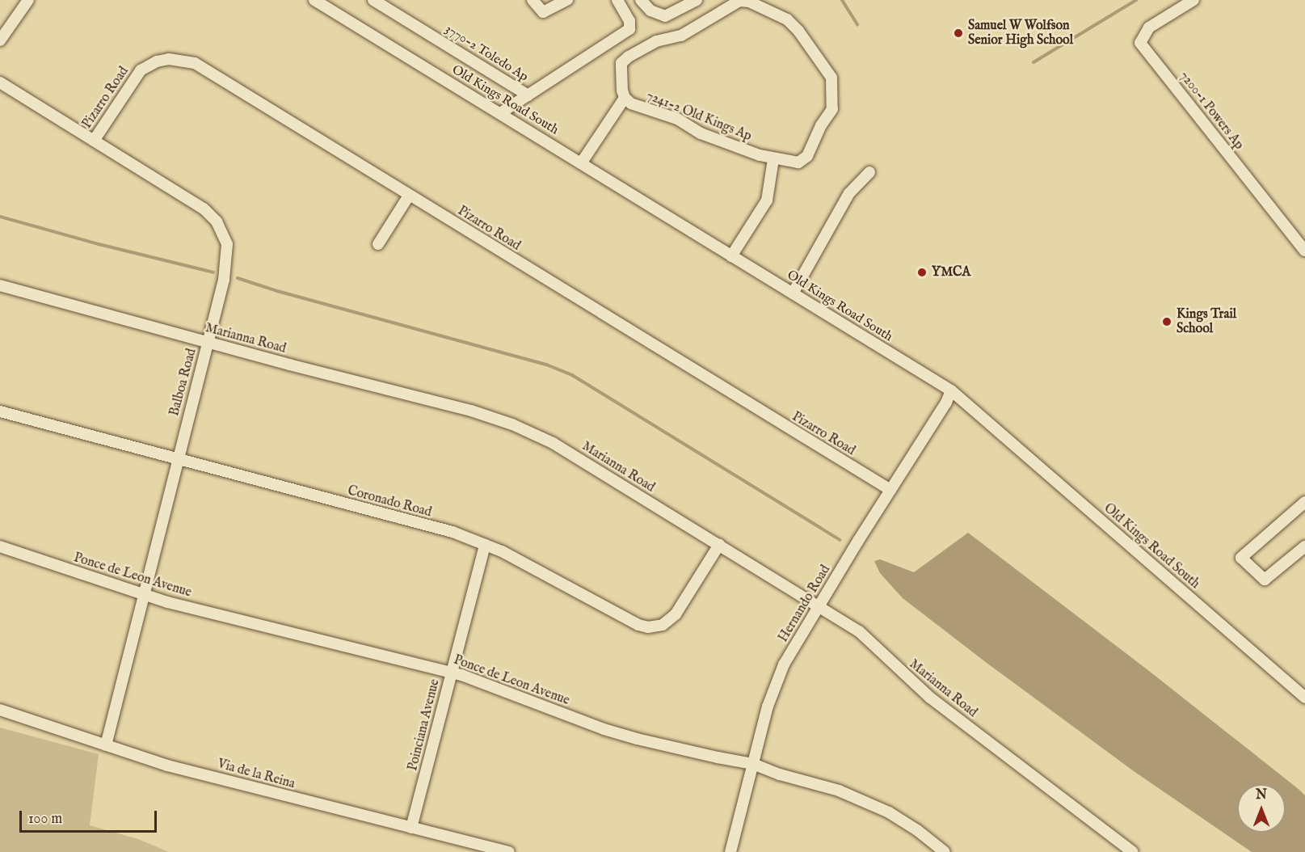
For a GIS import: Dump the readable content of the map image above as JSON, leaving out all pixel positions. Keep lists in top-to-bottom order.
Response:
{
  "streets": {
    "street": [
      "3770-2 Toledo Ap",
      "Pizarro Road",
      "Old Kings Road South",
      "7200-1 Powers Ap",
      "7241-2 Old Kings Ap",
      "Marianna Road",
      "Balboa Road",
      "Coronado Road",
      "Ponce de Leon Avenue",
      "Hernando Road",
      "Poinciana Avenue",
      "Via de la Reina"
    ]
  },
  "crossings": [
    ["Pizarro Road", "Balboa Road"],
    ["Pizarro Road", "Hernando Road"],
    ["Old Kings Road South", "Hernando Road"],
    ["Marianna Road", "Balboa Road"],
    ["Marianna Road", "Coronado Road"],
    ["Marianna Road", "Hernando Road"],
    ["Balboa Road", "Coronado Road"],
    ["Balboa Road", "Ponce de Leon Avenue"],
    ["Balboa Road", "Via de la Reina"],
    ["Coronado Road", "Poinciana Avenue"],
    ["Ponce de Leon Avenue", "Hernando Road"],
    ["Ponce de Leon Avenue", "Poinciana Avenue"],
    ["Poinciana Avenue", "Via de la Reina"]
  ],
  "places": ["Samuel W Wolfson Senior High School", "YMCA", "Kings Trail School"],
  "scale_bar": "100 m",
  "north": "top"
}
